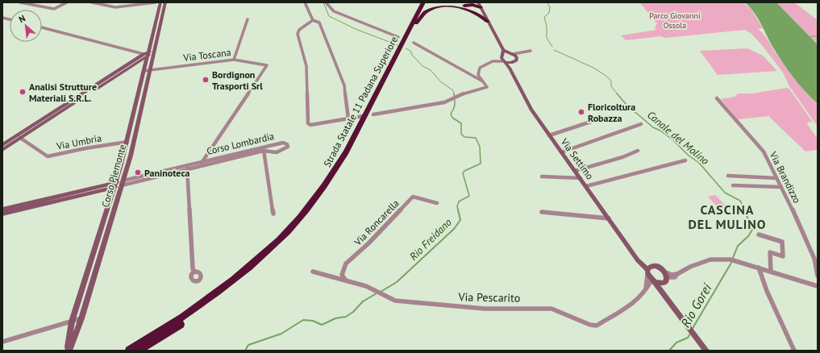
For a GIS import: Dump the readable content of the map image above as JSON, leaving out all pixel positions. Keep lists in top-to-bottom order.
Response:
{
  "streets": {
    "highway": ["Strada Statale 11 Padana Superiore"],
    "street": [
      "Via Toscana",
      "Via Umbria",
      "Corso Lombardia",
      "Via Settimo",
      "Corso Piemonte",
      "Via Brandizzo",
      "Via Roncarella",
      "Via Pescarito"
    ]
  },
  "crossings": [
    ["Via Toscana", "Corso Lombardia"],
    ["Via Toscana", "Corso Piemonte"],
    ["Via Umbria", "Corso Piemonte"],
    ["Corso Lombardia", "Corso Piemonte"],
    ["Via Settimo", "Via Pescarito"],
    ["Via Roncarella", "Via Pescarito"]
  ],
  "districts": ["CASCINA DEL MULINO"],
  "water": ["Canale del Molino", "Rio Freidano", "Rio Gorei"],
  "parks": ["Parco Giovanni Ossola"],
  "places": [
    "Bordignon Trasporti Srl",
    "Analisi Strutture Materiali S.R.L.",
    "Floricoltura Robazza",
    "Paninoteca"
  ],
  "north": "top left"
}
